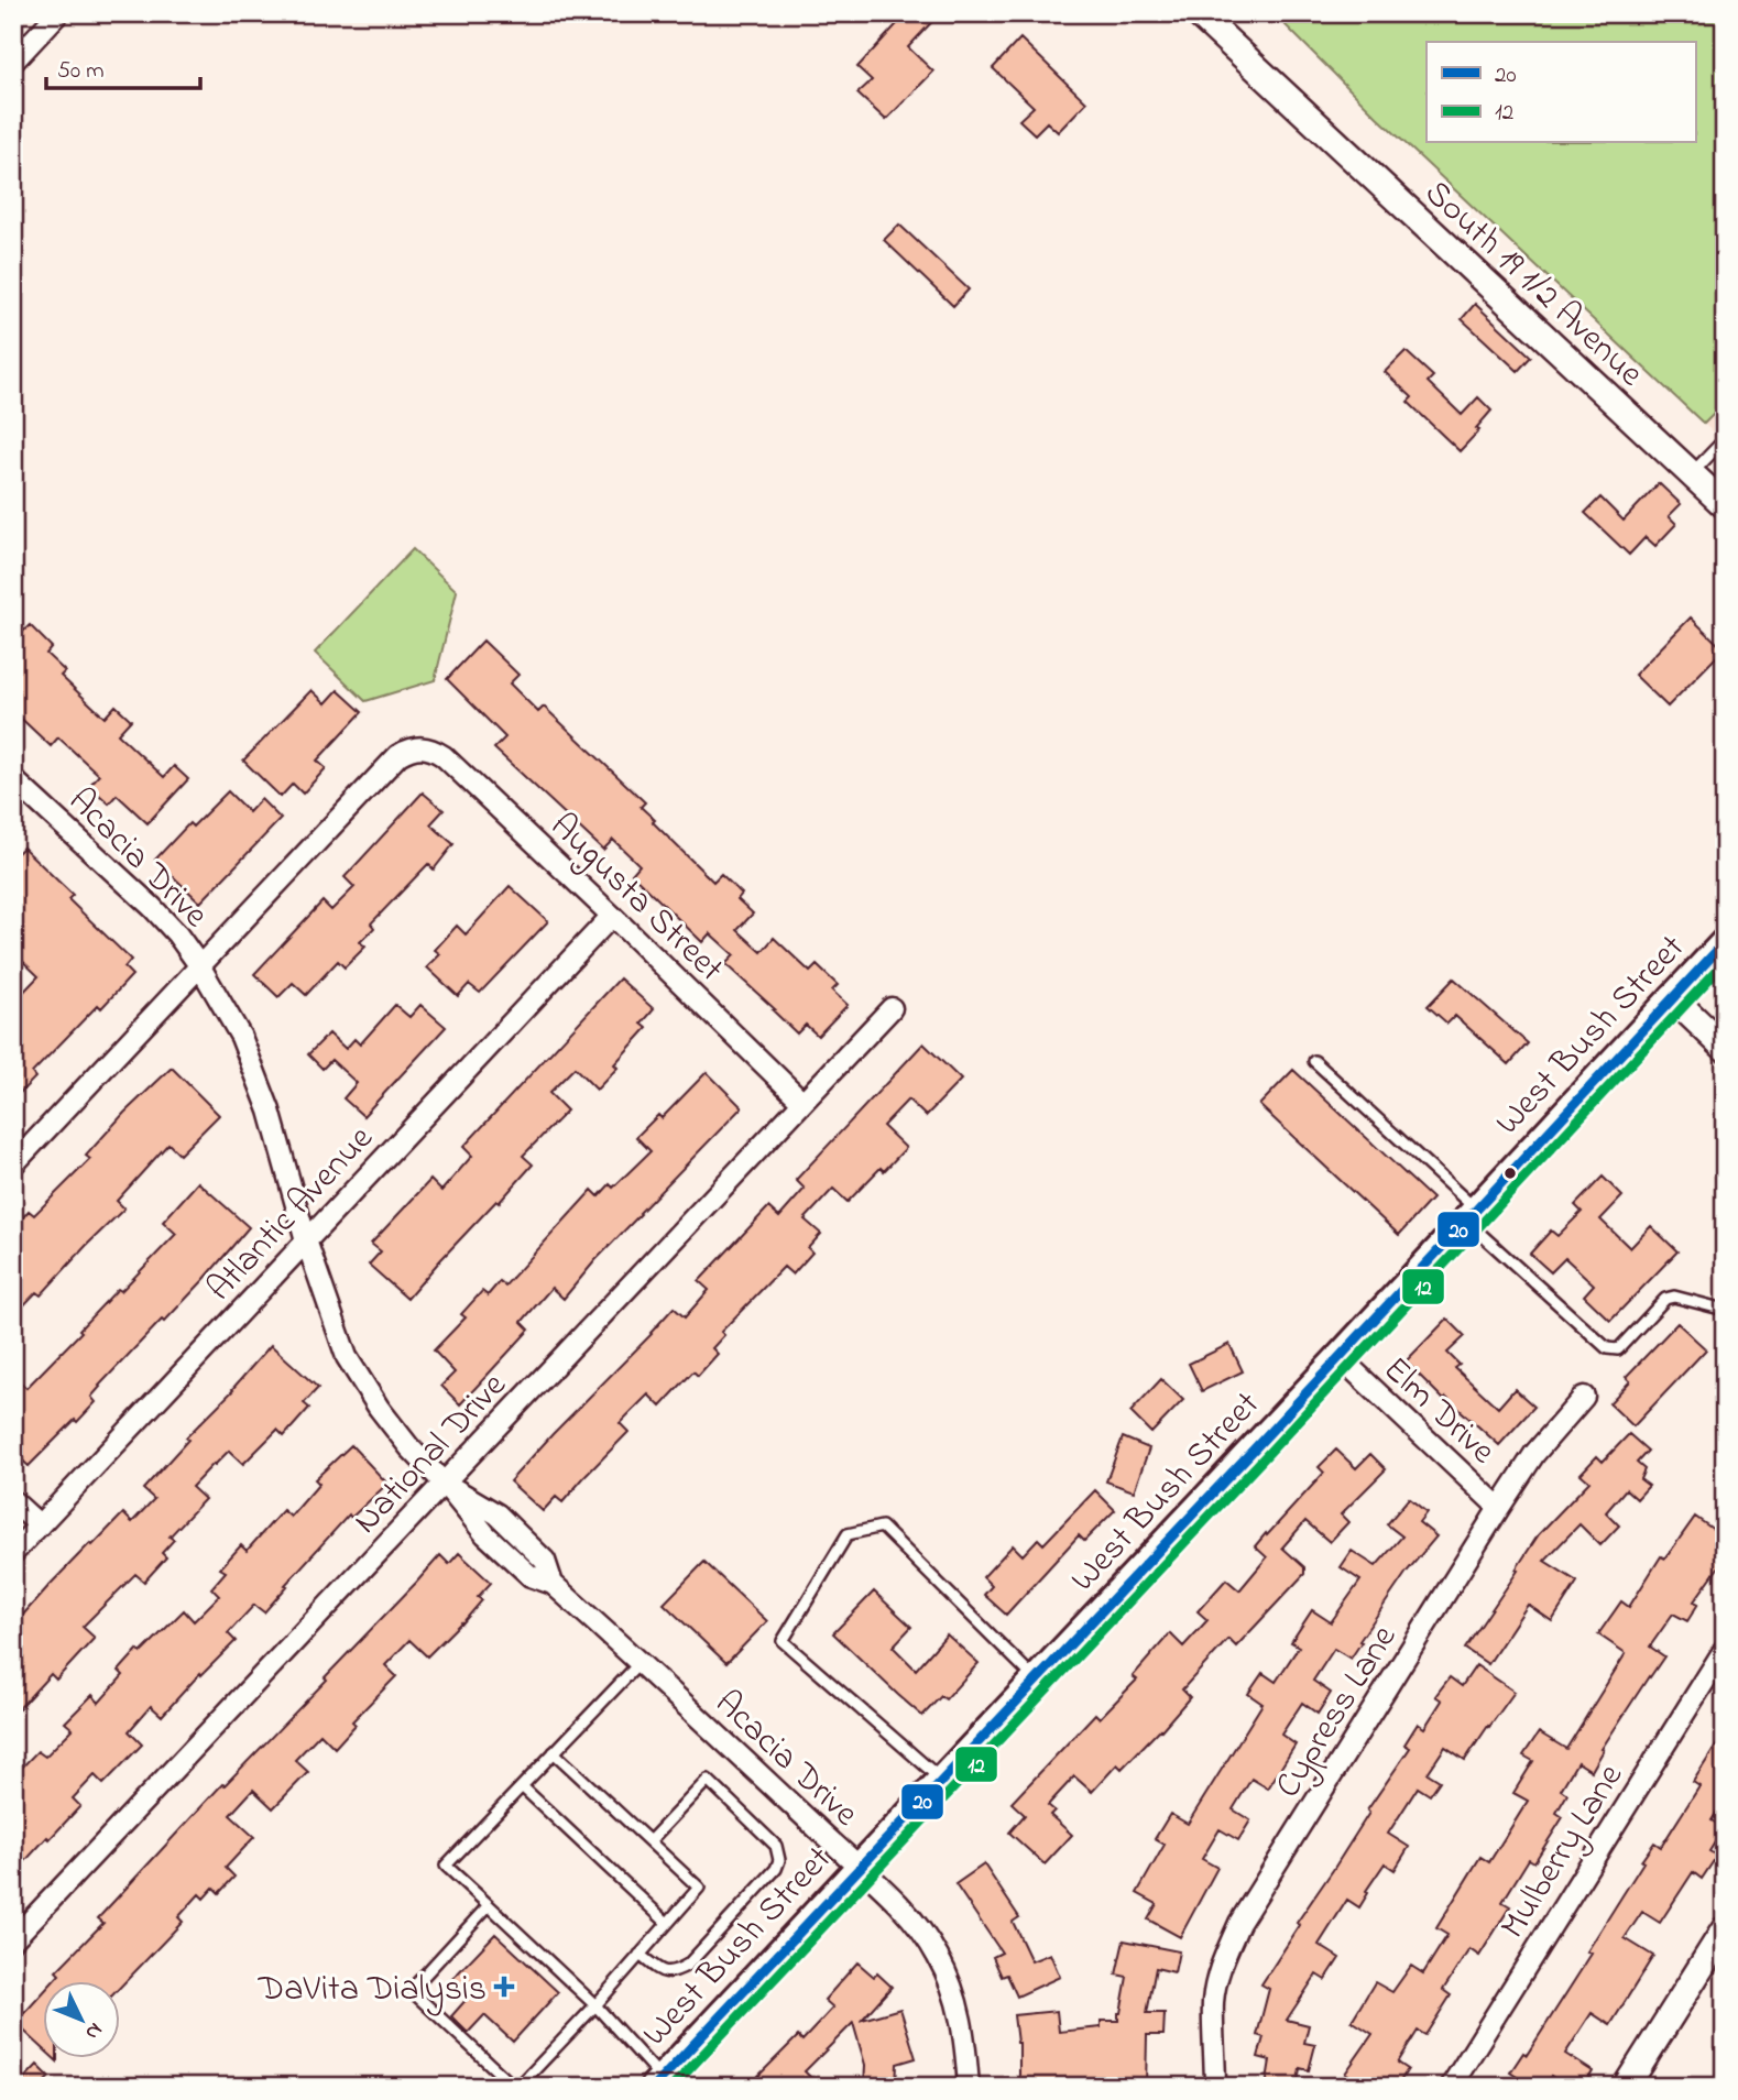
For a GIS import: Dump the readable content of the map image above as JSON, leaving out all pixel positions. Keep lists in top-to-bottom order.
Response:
{
  "streets": {
    "main road": ["West Bush Street"],
    "street": [
      "South 19 1/2 Avenue",
      "Acacia Drive",
      "Augusta Street",
      "Atlantic Avenue",
      "Elm Drive",
      "National Drive",
      "Cypress Lane",
      "Mulberry Lane"
    ]
  },
  "crossings": [
    ["Acacia Drive", "Augusta Street"],
    ["Acacia Drive", "West Bush Street"],
    ["Acacia Drive", "Atlantic Avenue"],
    ["Acacia Drive", "National Drive"],
    ["Augusta Street", "Atlantic Avenue"],
    ["Augusta Street", "National Drive"],
    ["West Bush Street", "Elm Drive"],
    ["Elm Drive", "Cypress Lane"]
  ],
  "places": {
    "health": ["DaVita Dialysis"]
  },
  "lines": ["transit line 20", "transit line 12"],
  "legend": ["20", "12"],
  "scale_bar": "50 m",
  "north": "bottom right"
}
